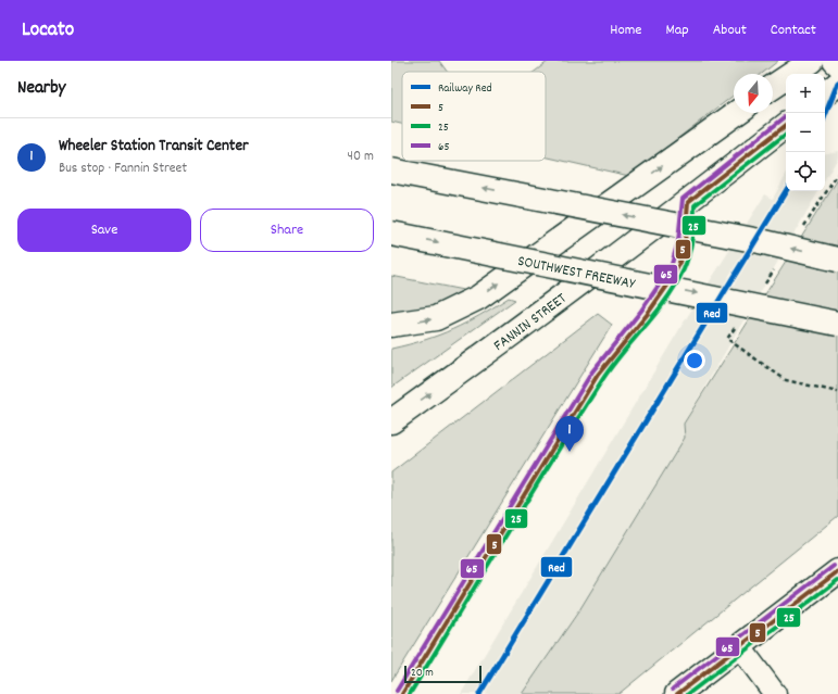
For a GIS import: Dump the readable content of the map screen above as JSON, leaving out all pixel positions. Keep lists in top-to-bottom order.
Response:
{
  "streets": {
    "main road": ["SOUTHWEST FREEWAY", "FANNIN STREET"]
  },
  "lines": [
    "rail line Red",
    "transit line 65",
    "transit line 5",
    "transit line 25"
  ],
  "legend": [
    "Railway Red",
    "5",
    "25",
    "65"
  ],
  "scale_bar": "20 m",
  "north": "bottom",
  "page": {
    "header": "Locato",
    "nav": [
      "Home",
      "Map",
      "About",
      "Contact"
    ],
    "heading": "Nearby",
    "map_buttons": ["+", "−"],
    "list": [
      {
        "mark": "1",
        "name": "Wheeler Station Transit Center",
        "note": "Bus stop · Fannin Street",
        "value": "40 m"
      }
    ],
    "buttons": ["Save", "Share"],
    "pins": "1",
    "scale": "20 m"
  }
}
